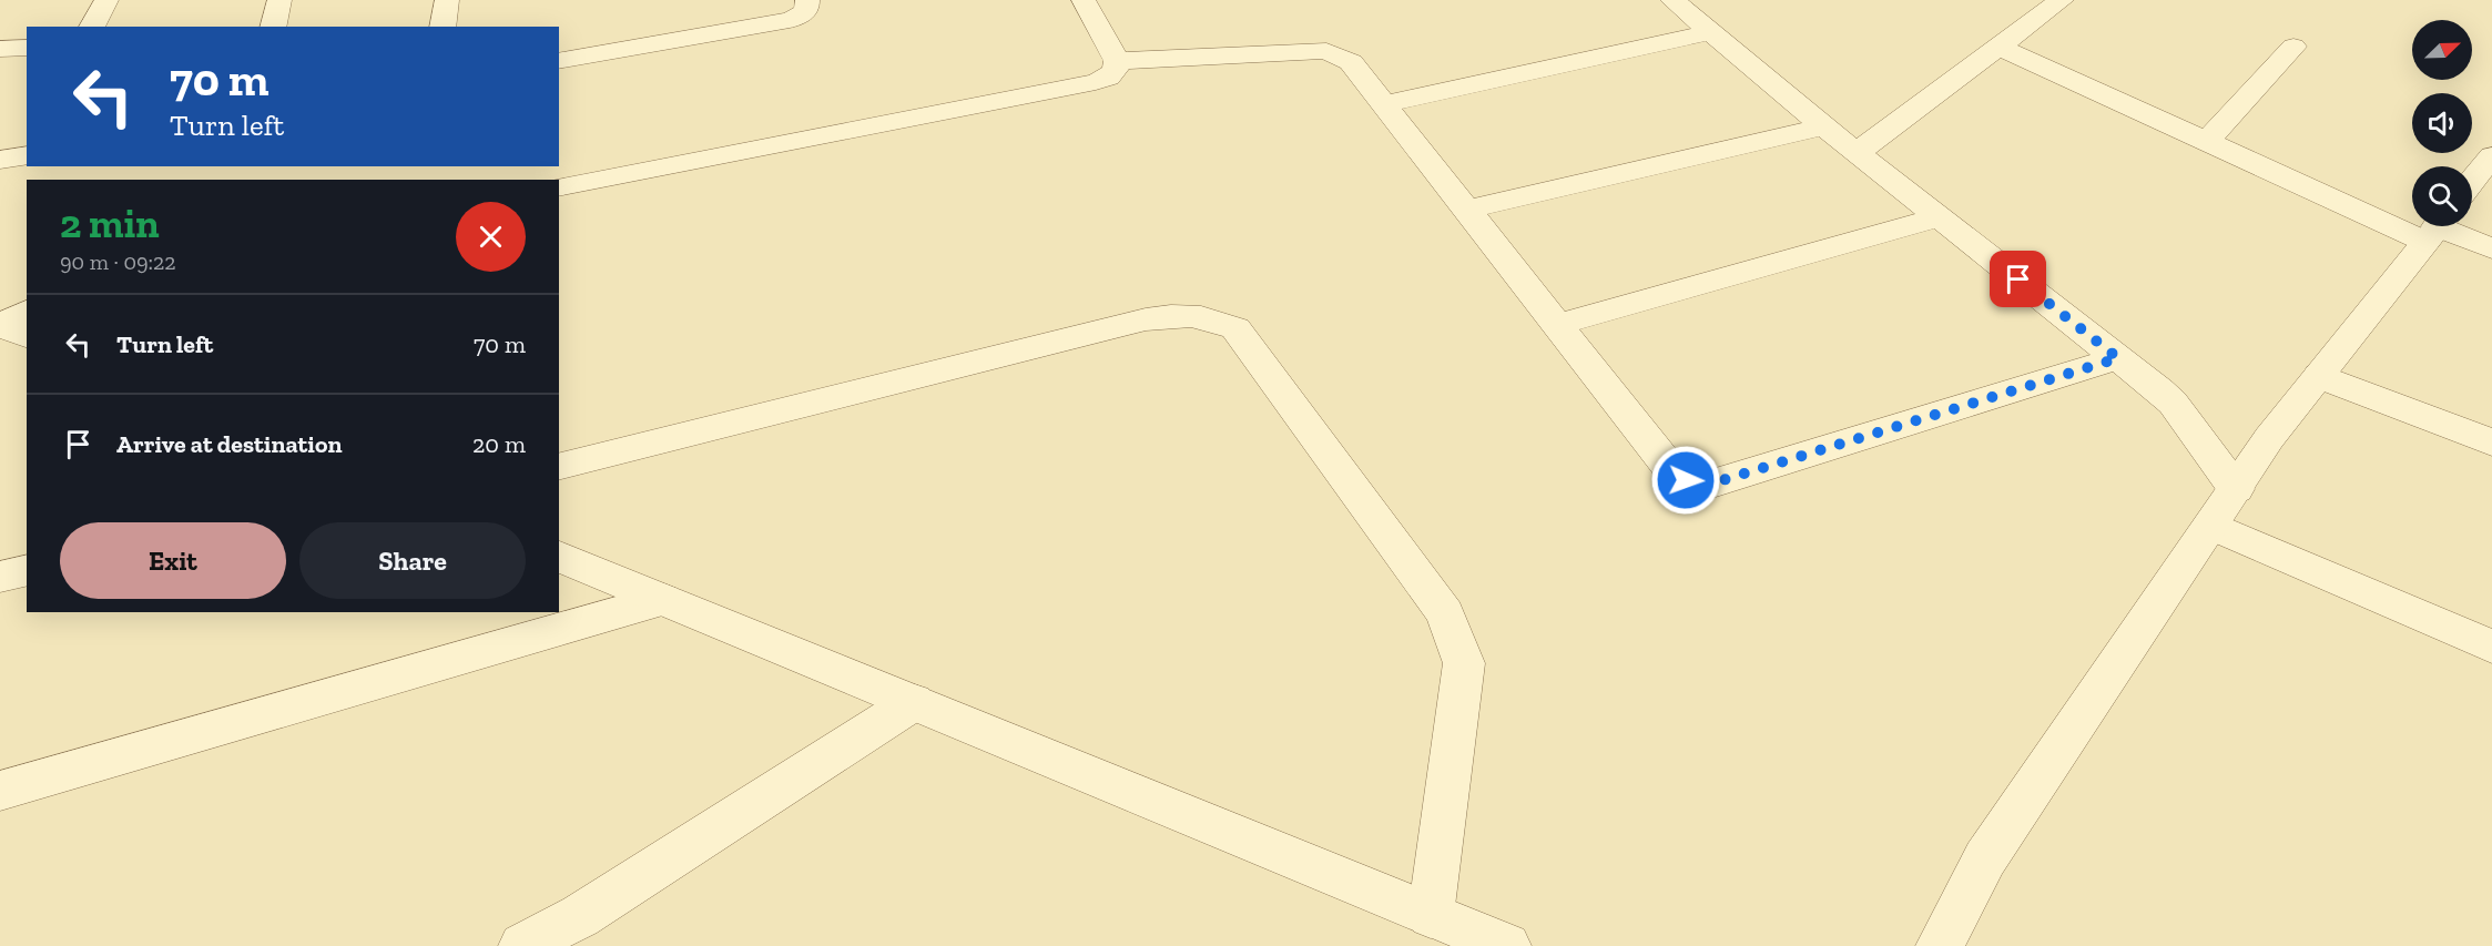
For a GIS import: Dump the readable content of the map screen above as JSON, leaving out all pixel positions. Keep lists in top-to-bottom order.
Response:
{
  "north": "top right",
  "page": {
    "turn": ["70 m", "Turn left"],
    "heading": ["2 min", "90 m · 09:22"],
    "list": [
      {
        "name": "Turn left",
        "value": "70 m"
      },
      {
        "name": "Arrive at destination",
        "value": "20 m"
      }
    ],
    "buttons": ["Exit", "Share"]
  }
}
